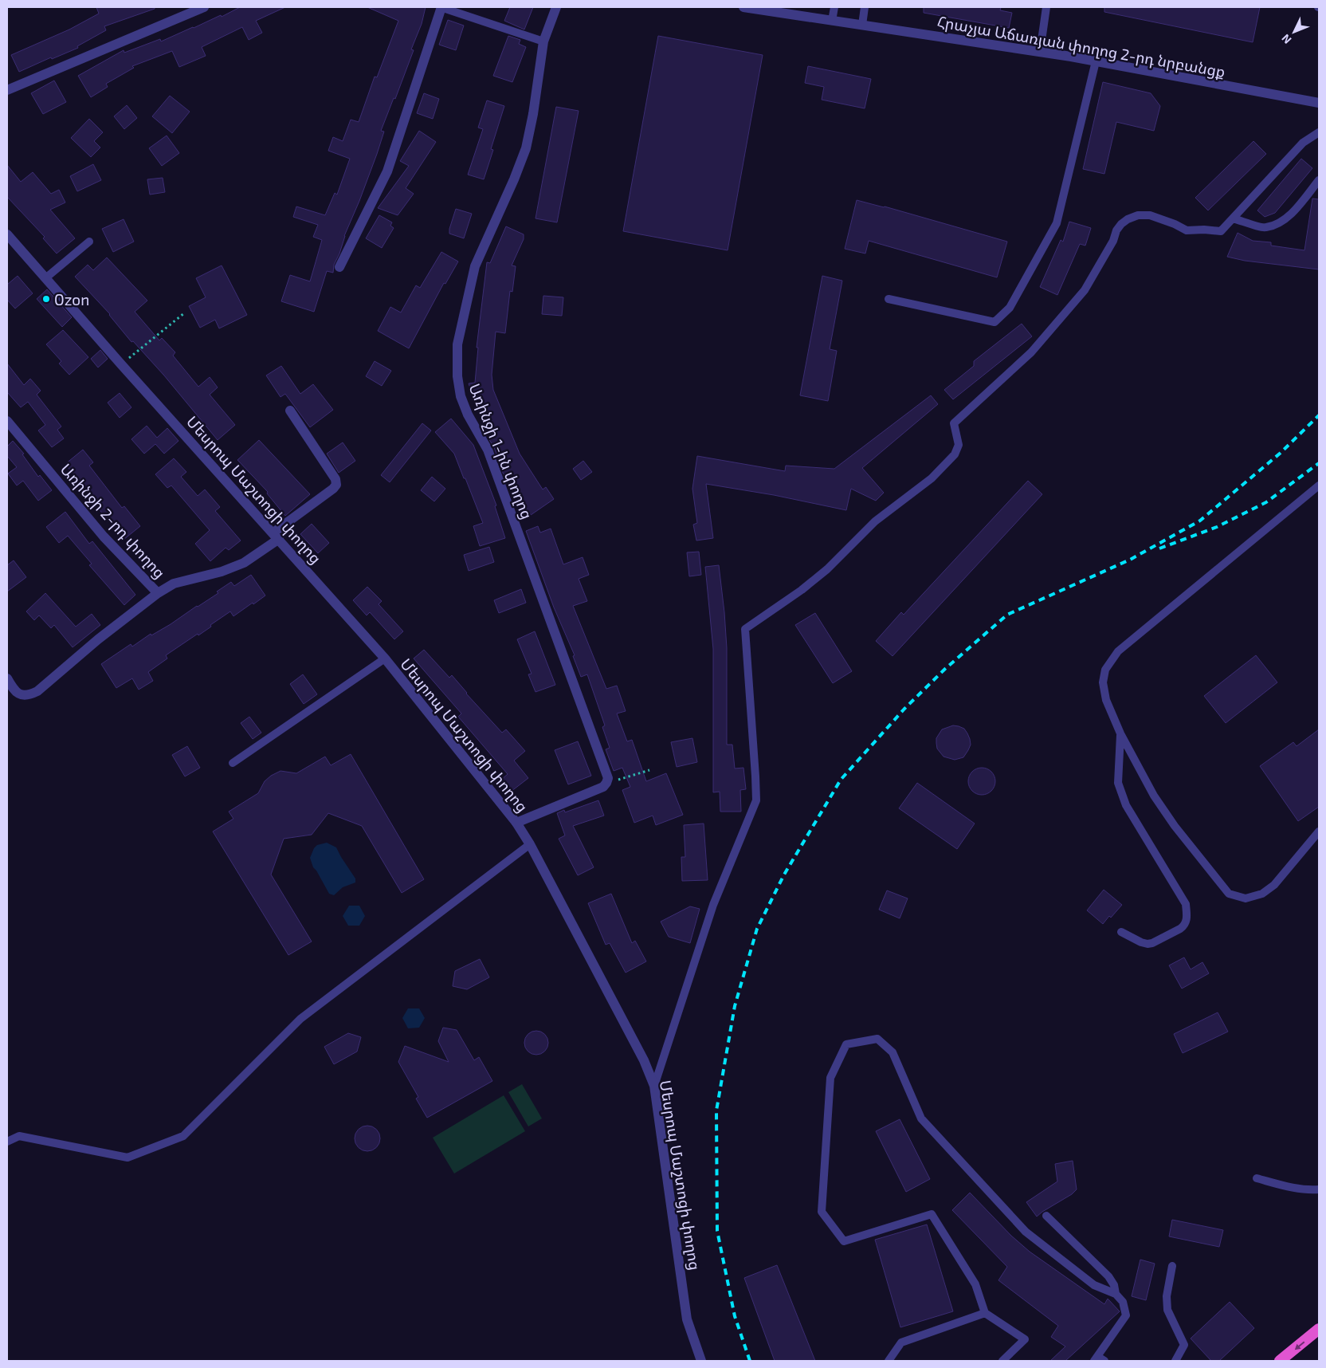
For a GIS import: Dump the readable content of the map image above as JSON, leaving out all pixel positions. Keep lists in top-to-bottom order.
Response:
{
  "streets": {
    "street": [
      "Հրաչյա Աճառյան փողոց 2-րդ նրբանցք",
      "Առինջի 1-ին փողոց",
      "Մեսրոպ Մաշտոցի փողոց",
      "Առինջի 2-րդ փողոց"
    ]
  },
  "crossings": [
    ["Մեսրոպ Մաշտոցի փողոց", "Առինջի 2-րդ փողոց"]
  ],
  "places": ["Ozon"],
  "north": "bottom left"
}
